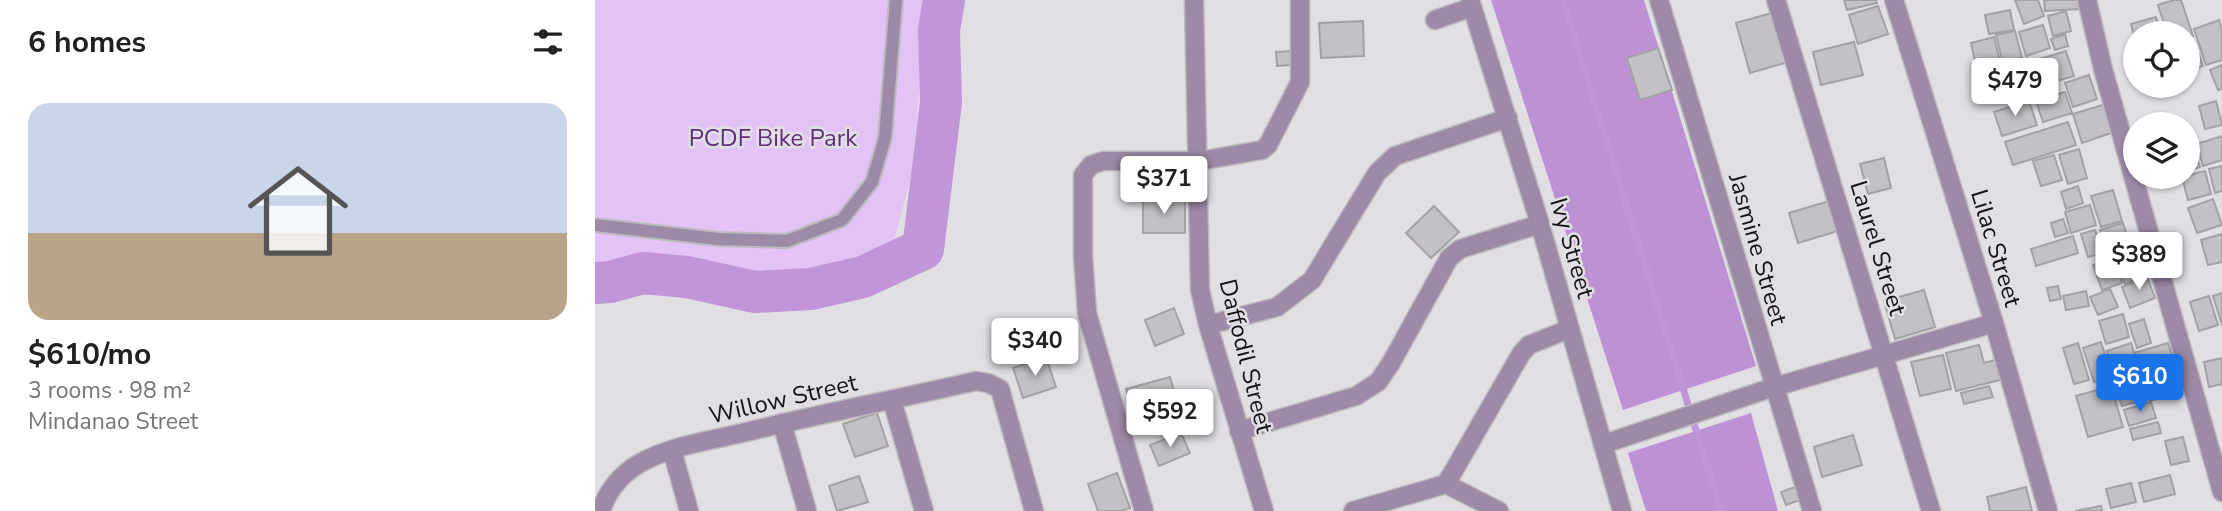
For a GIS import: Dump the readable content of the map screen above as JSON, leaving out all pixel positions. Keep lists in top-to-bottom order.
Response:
{
  "streets": {
    "street": [
      "Ivy Street",
      "Laurel Street",
      "Lilac Street",
      "Jasmine Street",
      "Daffodil Street",
      "Willow Street"
    ]
  },
  "parks": ["PCDF Bike Park"],
  "page": {
    "heading": "6 homes",
    "price": [
      "$479",
      "$371",
      "$389",
      "$340",
      "$610",
      "$592"
    ],
    "list": [
      {
        "name": "$610/mo",
        "note": "3 rooms · 98 m² · Mindanao Street"
      }
    ]
  }
}
